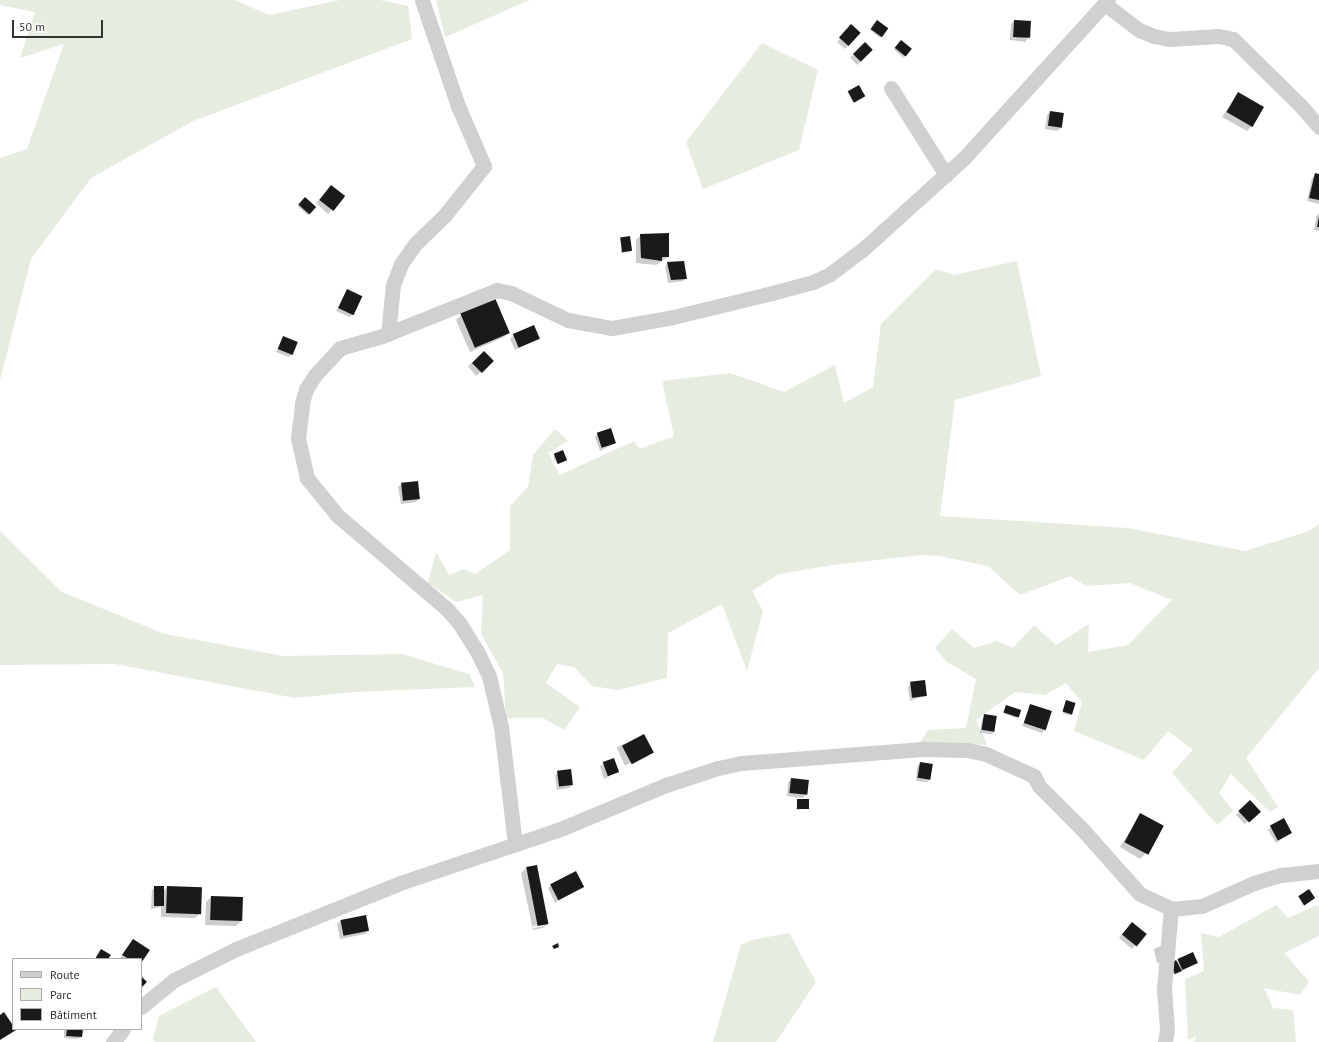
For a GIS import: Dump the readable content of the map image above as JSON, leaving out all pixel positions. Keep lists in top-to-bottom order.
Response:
{
  "legend": ["Route", "Parc", "Bâtiment"],
  "scale_bar": "50 m"
}
